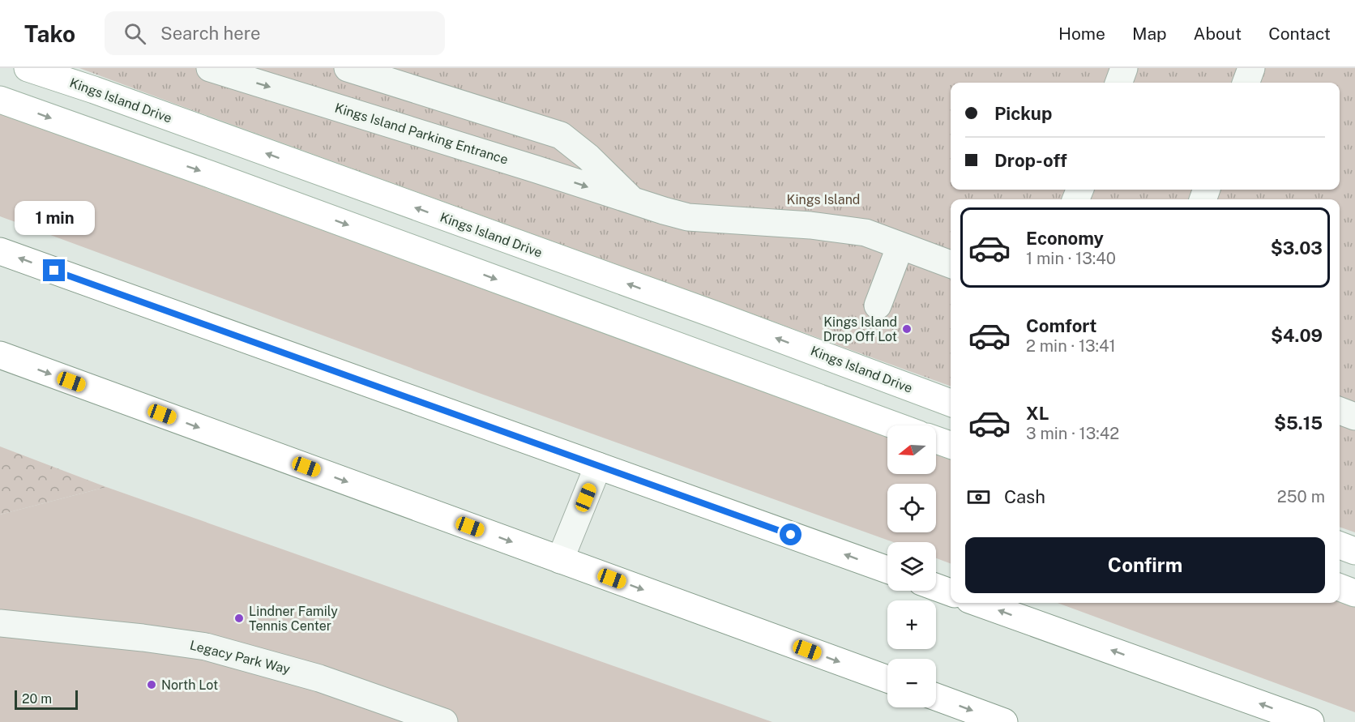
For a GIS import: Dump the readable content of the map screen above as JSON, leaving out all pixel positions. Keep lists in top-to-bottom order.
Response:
{
  "streets": {
    "main road": ["Kings Island Drive"],
    "lane": ["Kings Island Parking Entrance", "Legacy Park Way"]
  },
  "parks": ["Kings Island"],
  "places": ["Kings Island Drop Off Lot", "Lindner Family Tennis Center", "North Lot"],
  "scale_bar": "20 m",
  "north": "left",
  "page": {
    "header": "Tako",
    "search": "Search here",
    "nav": [
      "Home",
      "Map",
      "About",
      "Contact"
    ],
    "banner": ["Pickup", "Drop-off"],
    "bubble": "1 min",
    "list": [
      {
        "name": "Economy",
        "note": "1 min · 13:40",
        "value": "$3.03"
      },
      {
        "name": "Comfort",
        "note": "2 min · 13:41",
        "value": "$4.09"
      },
      {
        "name": "XL",
        "note": "3 min · 13:42",
        "value": "$5.15"
      }
    ],
    "map_buttons": ["+", "−"],
    "pay": ["Cash", "250 m"],
    "buttons": "Confirm",
    "scale": "20 m"
  }
}
